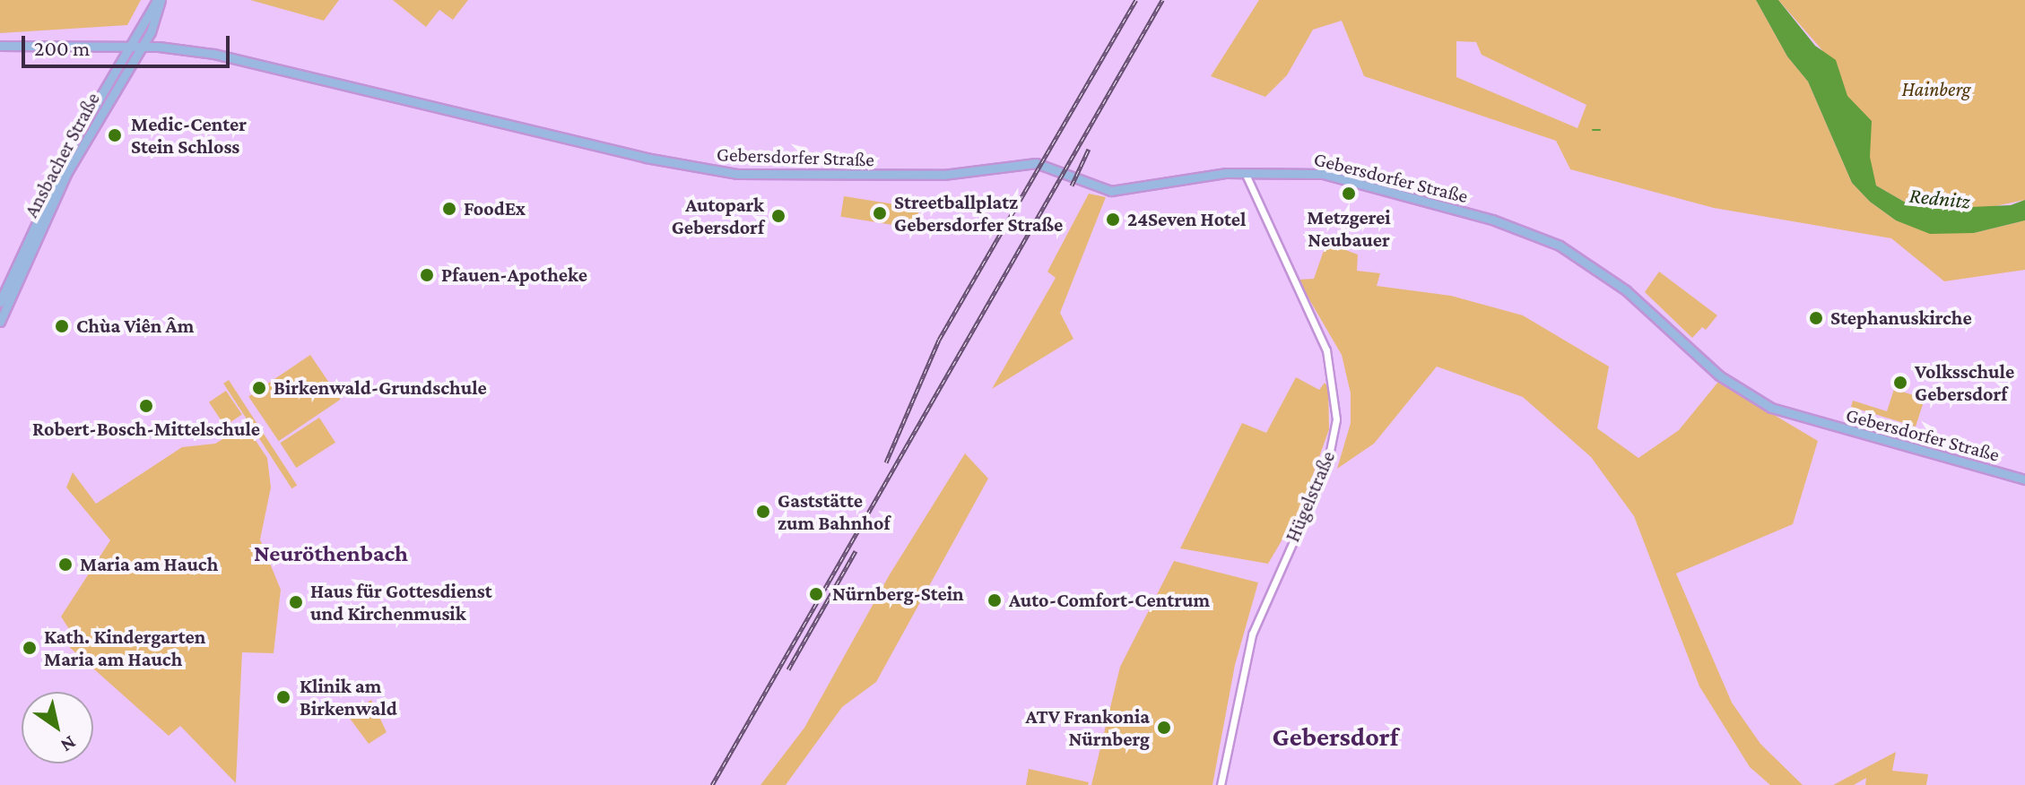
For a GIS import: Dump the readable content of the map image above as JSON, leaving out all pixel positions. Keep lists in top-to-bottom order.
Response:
{
  "streets": {
    "main road": ["Ansbacher Straße", "Gebersdorfer Straße"],
    "street": ["Hügelstraße"]
  },
  "crossings": [
    ["Ansbacher Straße", "Gebersdorfer Straße"],
    ["Gebersdorfer Straße", "Hügelstraße"]
  ],
  "districts": ["Neuröthenbach", "Gebersdorf"],
  "water": ["Rednitz"],
  "parks": ["Hainberg"],
  "places": [
    "Medic-Center Stein Schloss",
    "Metzgerei Neubauer",
    "FoodEx",
    "Streetballplatz Gebersdorfer Straße",
    "Autopark Gebersdorf",
    "24Seven Hotel",
    "Pfauen-Apotheke",
    "Stephanuskirche",
    "Chùa Viên Âm",
    "Volksschule Gebersdorf",
    "Birkenwald-Grundschule",
    "Robert-Bosch-Mittelschule",
    "Gaststätte zum Bahnhof",
    "Maria am Hauch",
    "Nürnberg-Stein",
    "Auto-Comfort-Centrum",
    "Haus für Gottesdienst und Kirchenmusik",
    "Kath. Kindergarten Maria am Hauch",
    "Klinik am Birkenwald",
    "ATV Frankonia Nürnberg"
  ],
  "scale_bar": "200 m",
  "north": "bottom right"
}
